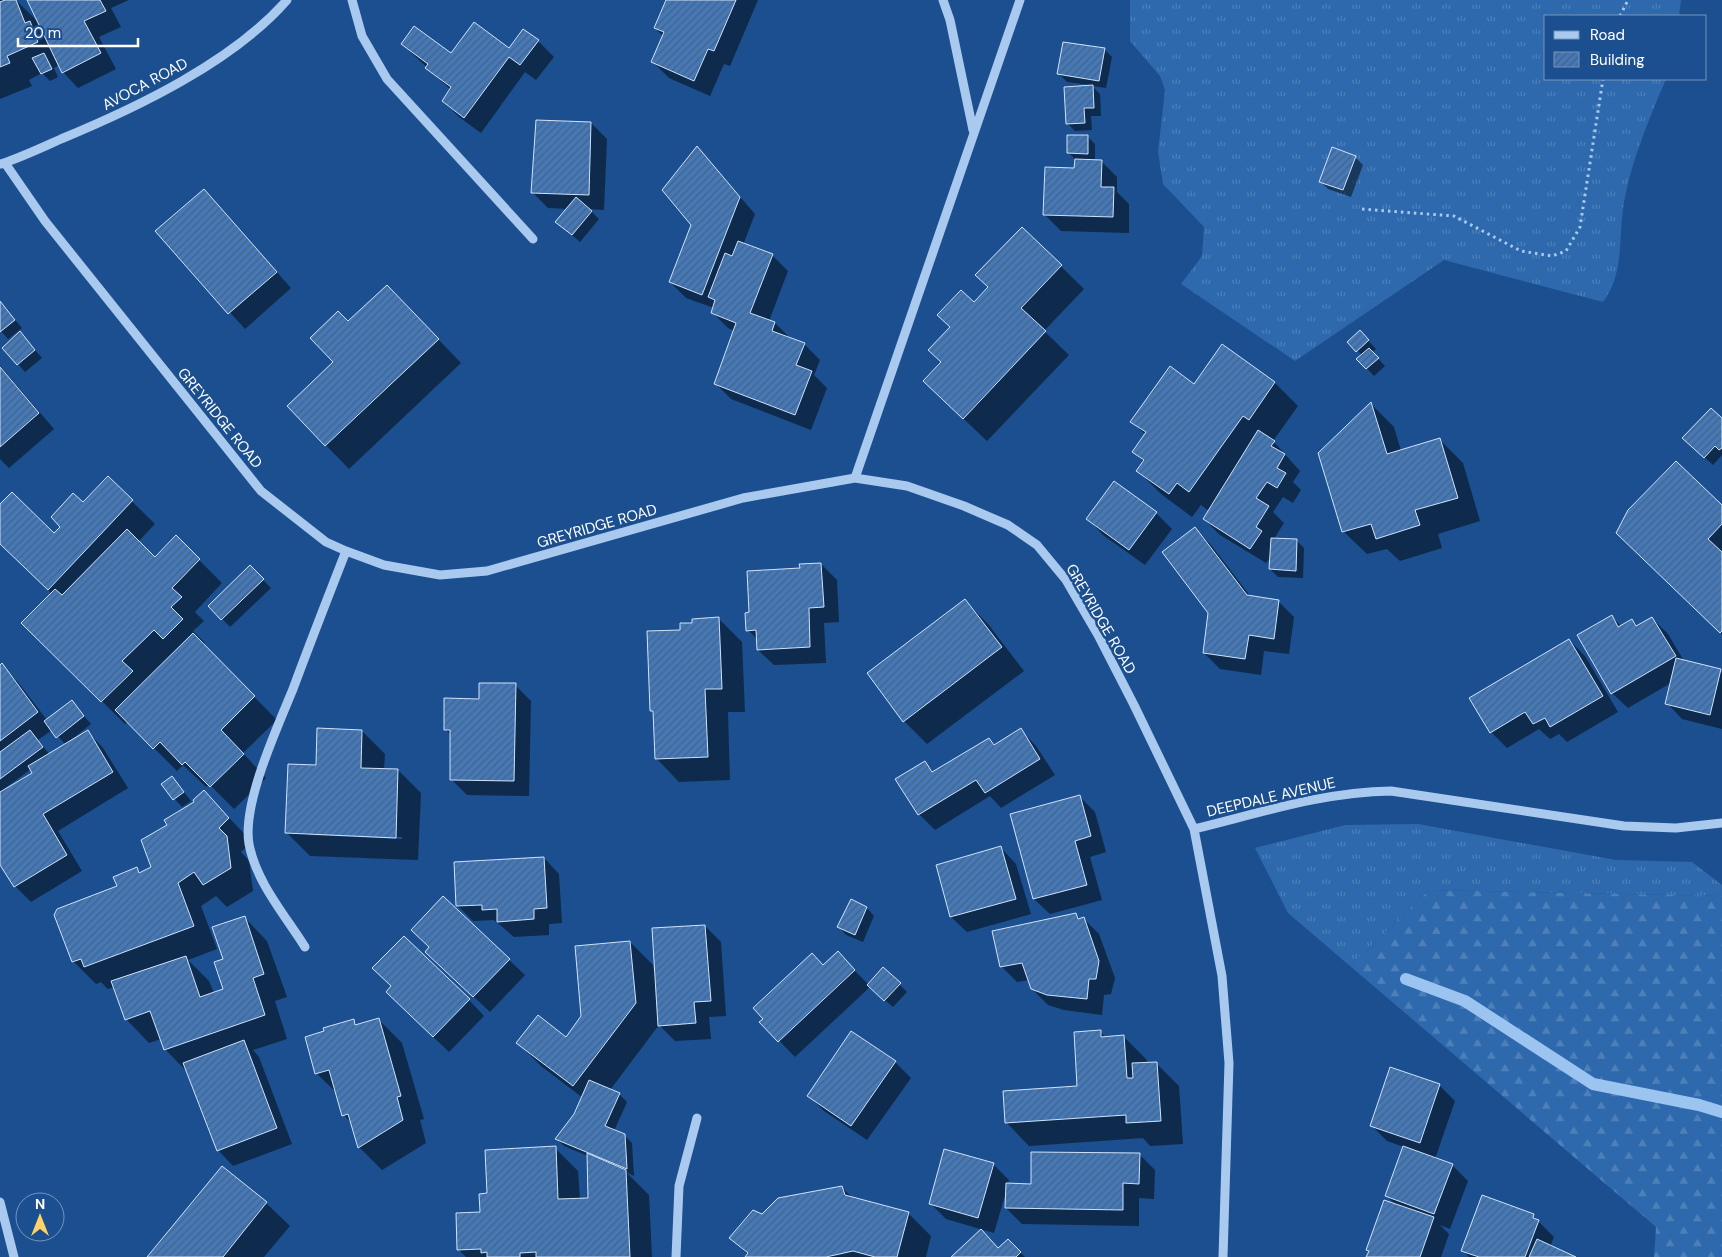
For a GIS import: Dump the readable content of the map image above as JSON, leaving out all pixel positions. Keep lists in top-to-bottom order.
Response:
{
  "streets": {
    "street": ["AVOCA ROAD", "GREYRIDGE ROAD", "DEEPDALE AVENUE"]
  },
  "crossings": [
    ["AVOCA ROAD", "GREYRIDGE ROAD"],
    ["GREYRIDGE ROAD", "DEEPDALE AVENUE"]
  ],
  "legend": ["Road", "Building"],
  "scale_bar": "20 m",
  "north": "top"
}
